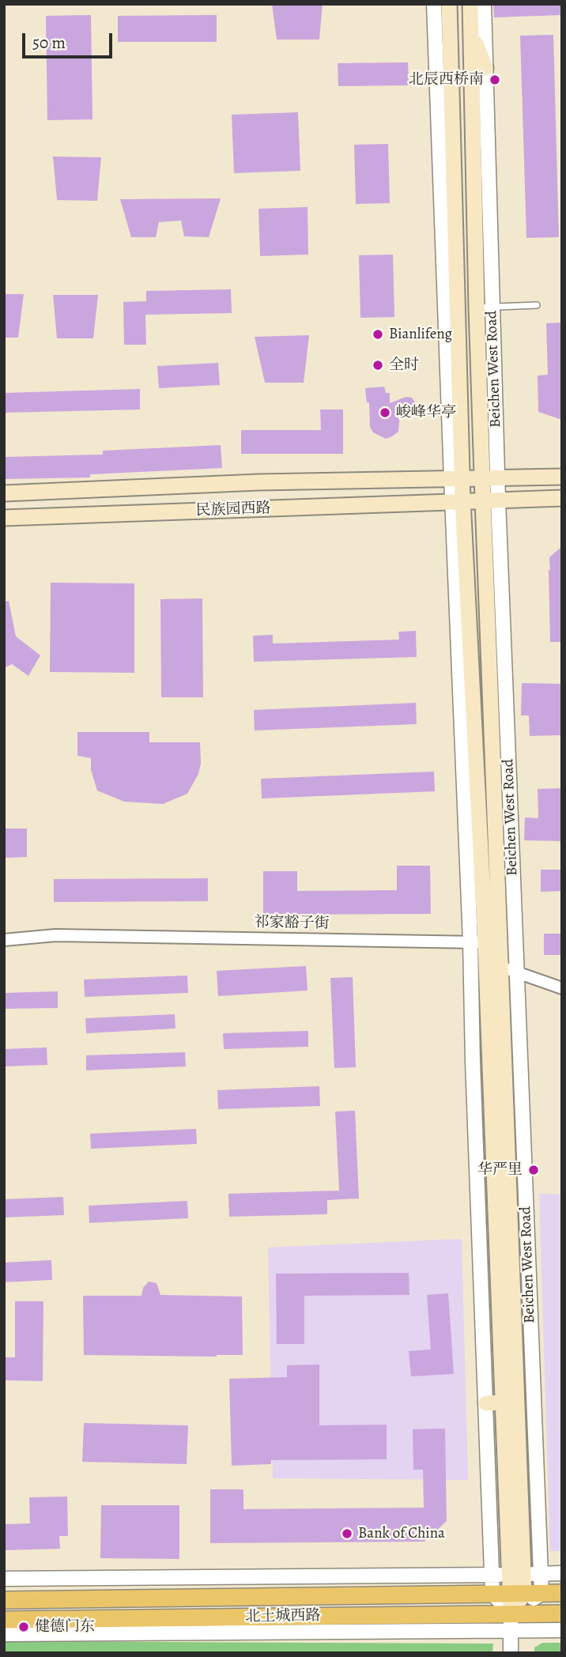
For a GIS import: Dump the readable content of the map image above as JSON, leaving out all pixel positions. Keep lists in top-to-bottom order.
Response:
{
  "streets": {
    "main road": ["Beichen West Road", "民族园西路", "北土城西路"],
    "street": ["祁家豁子街"]
  },
  "crossings": [
    ["Beichen West Road", "民族园西路"],
    ["Beichen West Road", "祁家豁子街"],
    ["Beichen West Road", "北土城西路"]
  ],
  "places": [
    "北辰西桥南",
    "Bianlifeng",
    "全时",
    "峻峰华亭",
    "华严里",
    "Bank of China",
    "健德门东"
  ],
  "scale_bar": "50 m"
}
